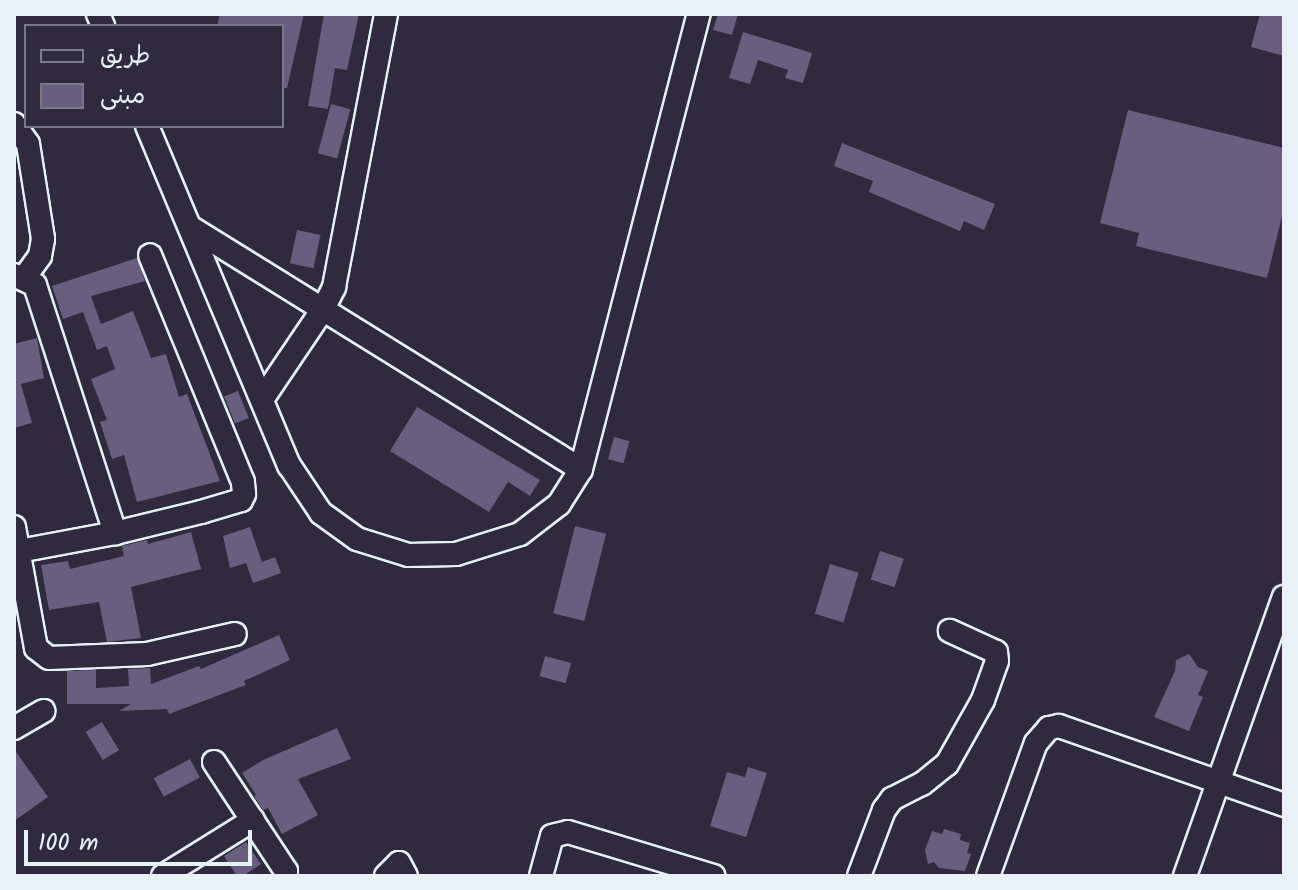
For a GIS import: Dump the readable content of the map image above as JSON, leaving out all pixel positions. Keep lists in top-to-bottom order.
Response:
{
  "legend": ["طريق", "مبنى"],
  "scale_bar": "100 m"
}
